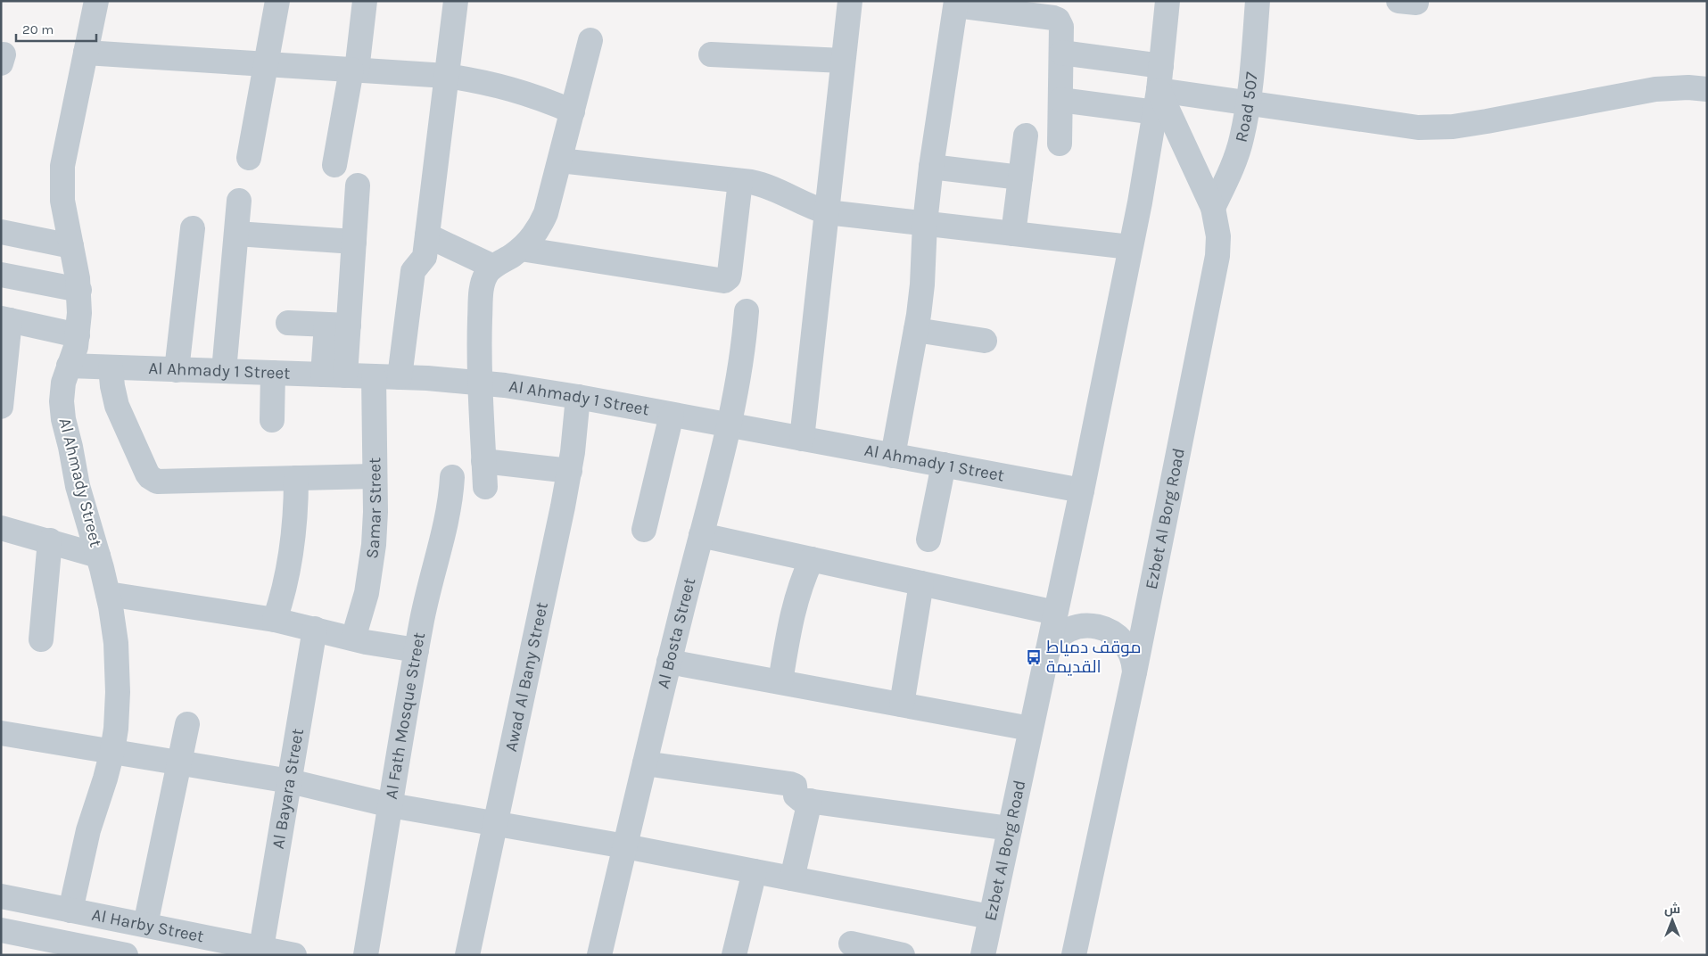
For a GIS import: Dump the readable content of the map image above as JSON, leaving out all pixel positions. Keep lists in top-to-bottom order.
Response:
{
  "streets": {
    "street": [
      "Road 507",
      "Al Ahmady 1 Street",
      "Al Ahmady Street",
      "Samar Street",
      "Ezbet Al Borg Road",
      "Al Bosta Street",
      "Awad Al Bany Street",
      "Al Fath Mosque Street",
      "Al Bayara Street",
      "Al Harby Street"
    ]
  },
  "crossings": [
    ["Road 507", "Ezbet Al Borg Road"],
    ["Al Ahmady 1 Street", "Al Ahmady Street"],
    ["Al Ahmady 1 Street", "Samar Street"],
    ["Al Ahmady 1 Street", "Ezbet Al Borg Road"],
    ["Al Ahmady 1 Street", "Al Bosta Street"],
    ["Al Ahmady 1 Street", "Awad Al Bany Street"],
    ["Al Ahmady Street", "Al Harby Street"],
    ["Al Bayara Street", "Al Harby Street"]
  ],
  "places": {
    "bus stop": ["موقف دمياط القديمة"]
  },
  "scale_bar": "20 m",
  "north": "top"
}
